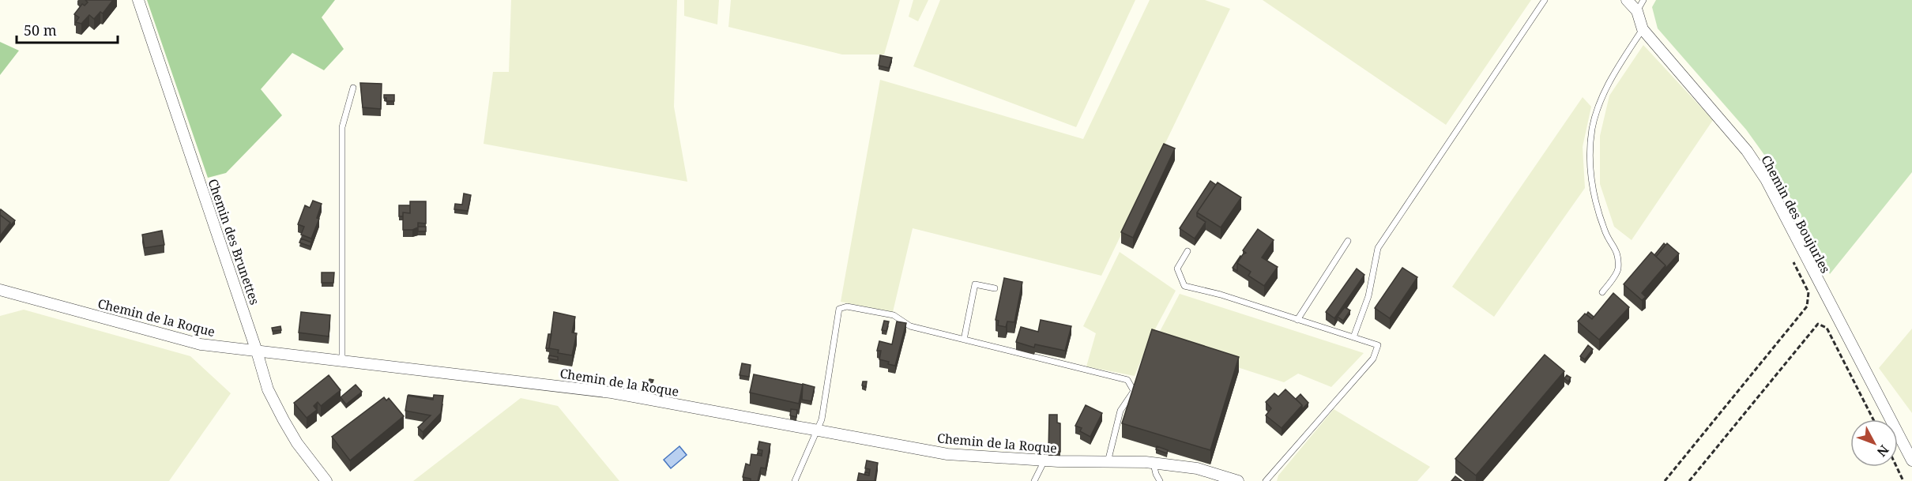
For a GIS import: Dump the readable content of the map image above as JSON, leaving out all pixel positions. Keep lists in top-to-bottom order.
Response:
{
  "streets": {
    "street": ["Chemin des Boujurles", "Chemin des Brunettes", "Chemin de la Roque"]
  },
  "crossings": [
    ["Chemin des Brunettes", "Chemin de la Roque"]
  ],
  "scale_bar": "50 m",
  "north": "bottom right"
}
